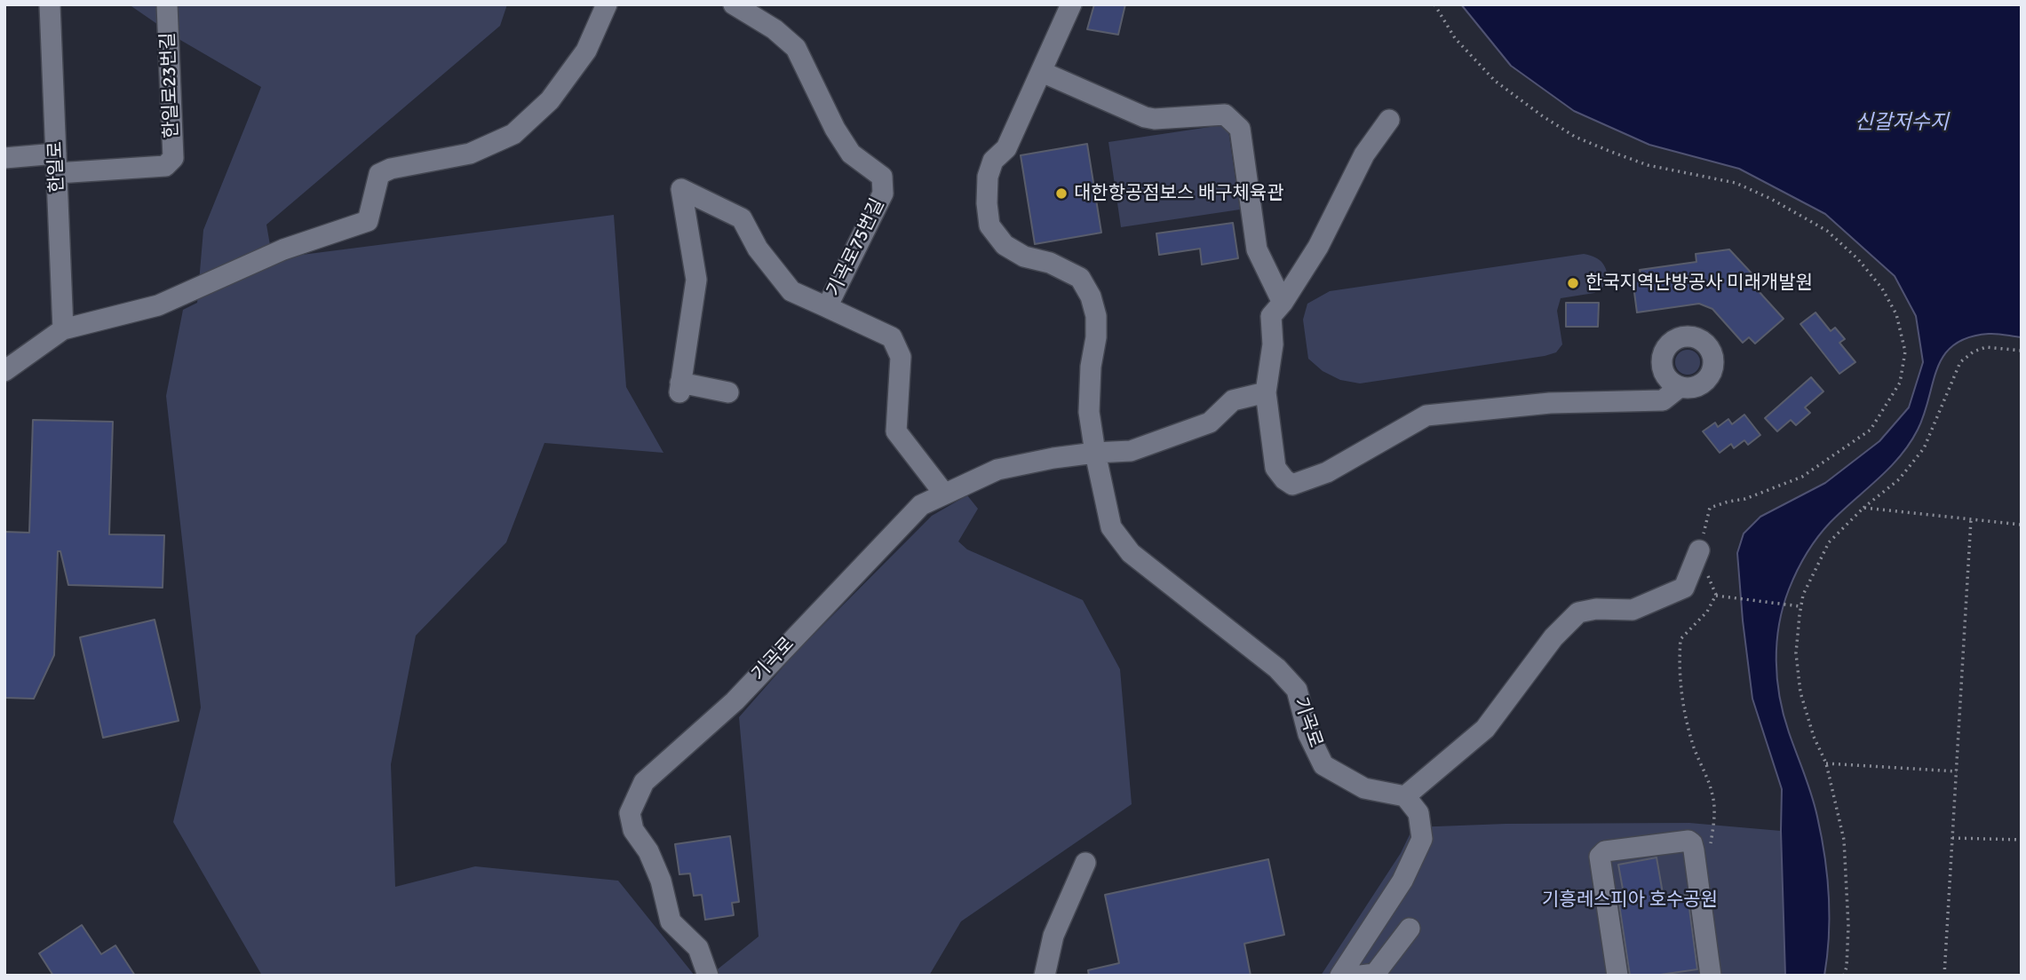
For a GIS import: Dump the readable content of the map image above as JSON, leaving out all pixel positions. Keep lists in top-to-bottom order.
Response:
{
  "streets": {
    "street": [
      "한일로23번길",
      "한일로",
      "기곡로75번길",
      "기곡로"
    ]
  },
  "crossings": [
    ["한일로23번길", "한일로"],
    ["기곡로75번길", "기곡로"]
  ],
  "water": ["신갈저수지"],
  "parks": ["기흥레스피아 호수공원"],
  "places": ["대한항공점보스 배구체육관", "한국지역난방공사 미래개발원"]
}
